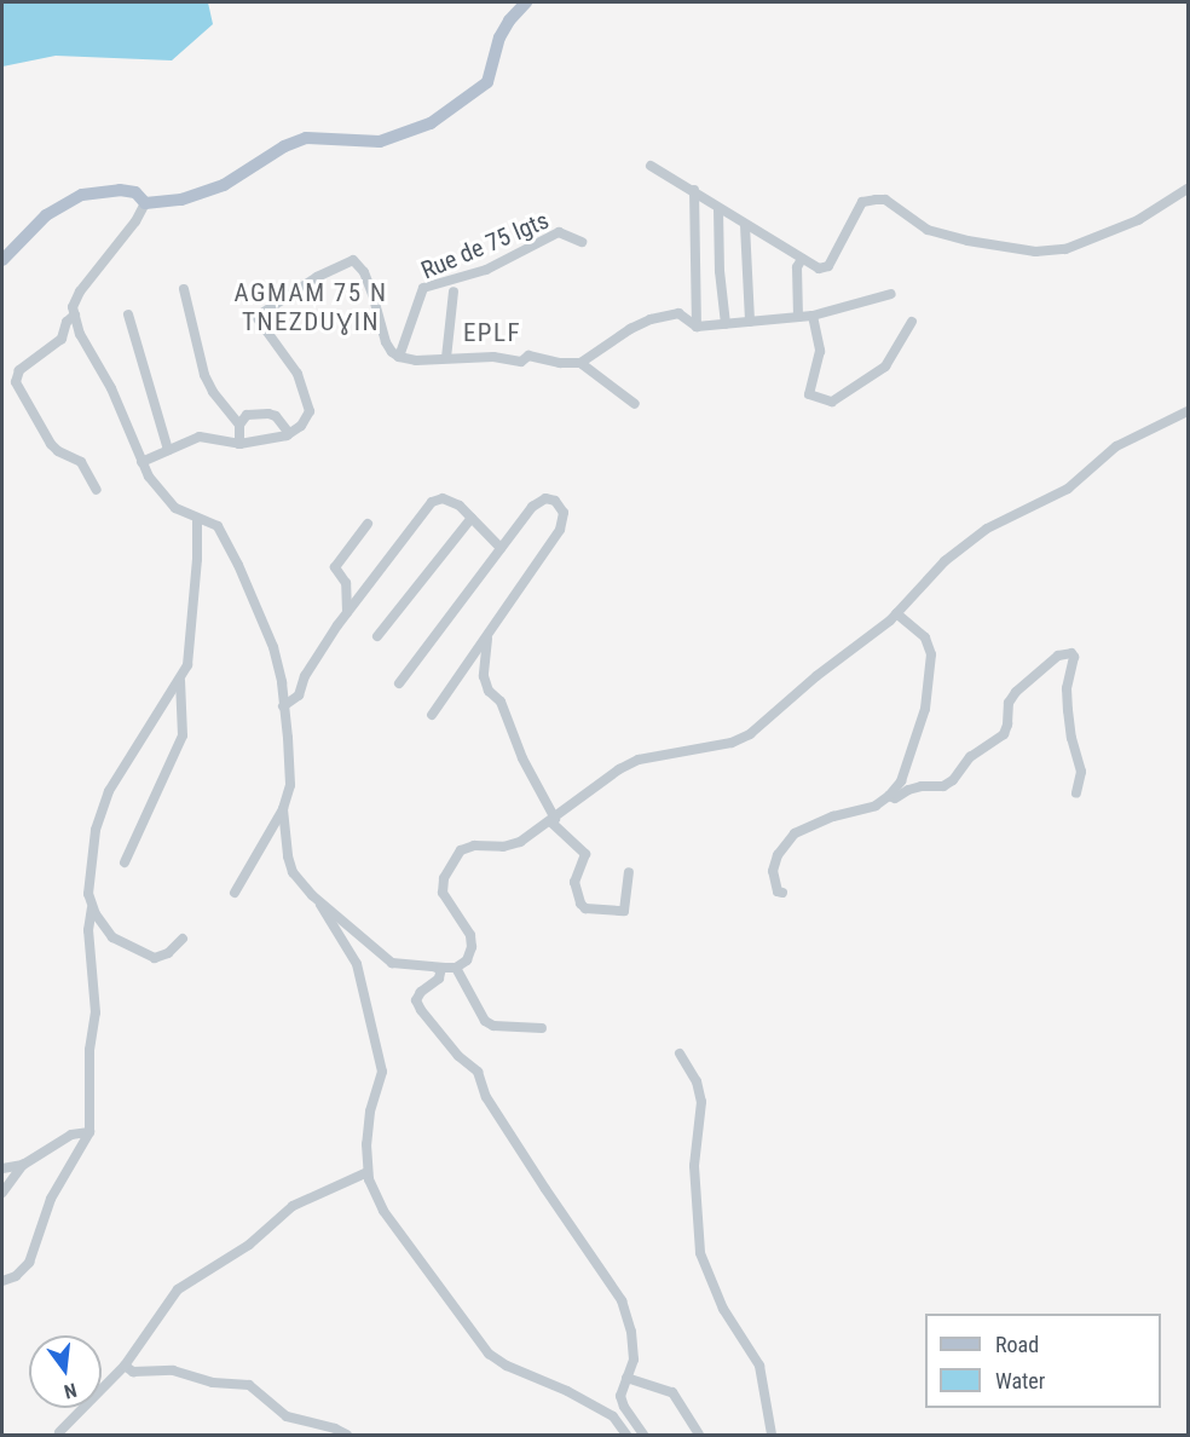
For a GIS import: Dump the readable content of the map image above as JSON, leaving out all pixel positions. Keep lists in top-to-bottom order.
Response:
{
  "streets": {
    "street": ["Rue de 75 lgts"]
  },
  "districts": ["AGMAM 75 N TNEZDUƔIN", "EPLF"],
  "legend": ["Road", "Water"],
  "north": "bottom"
}
